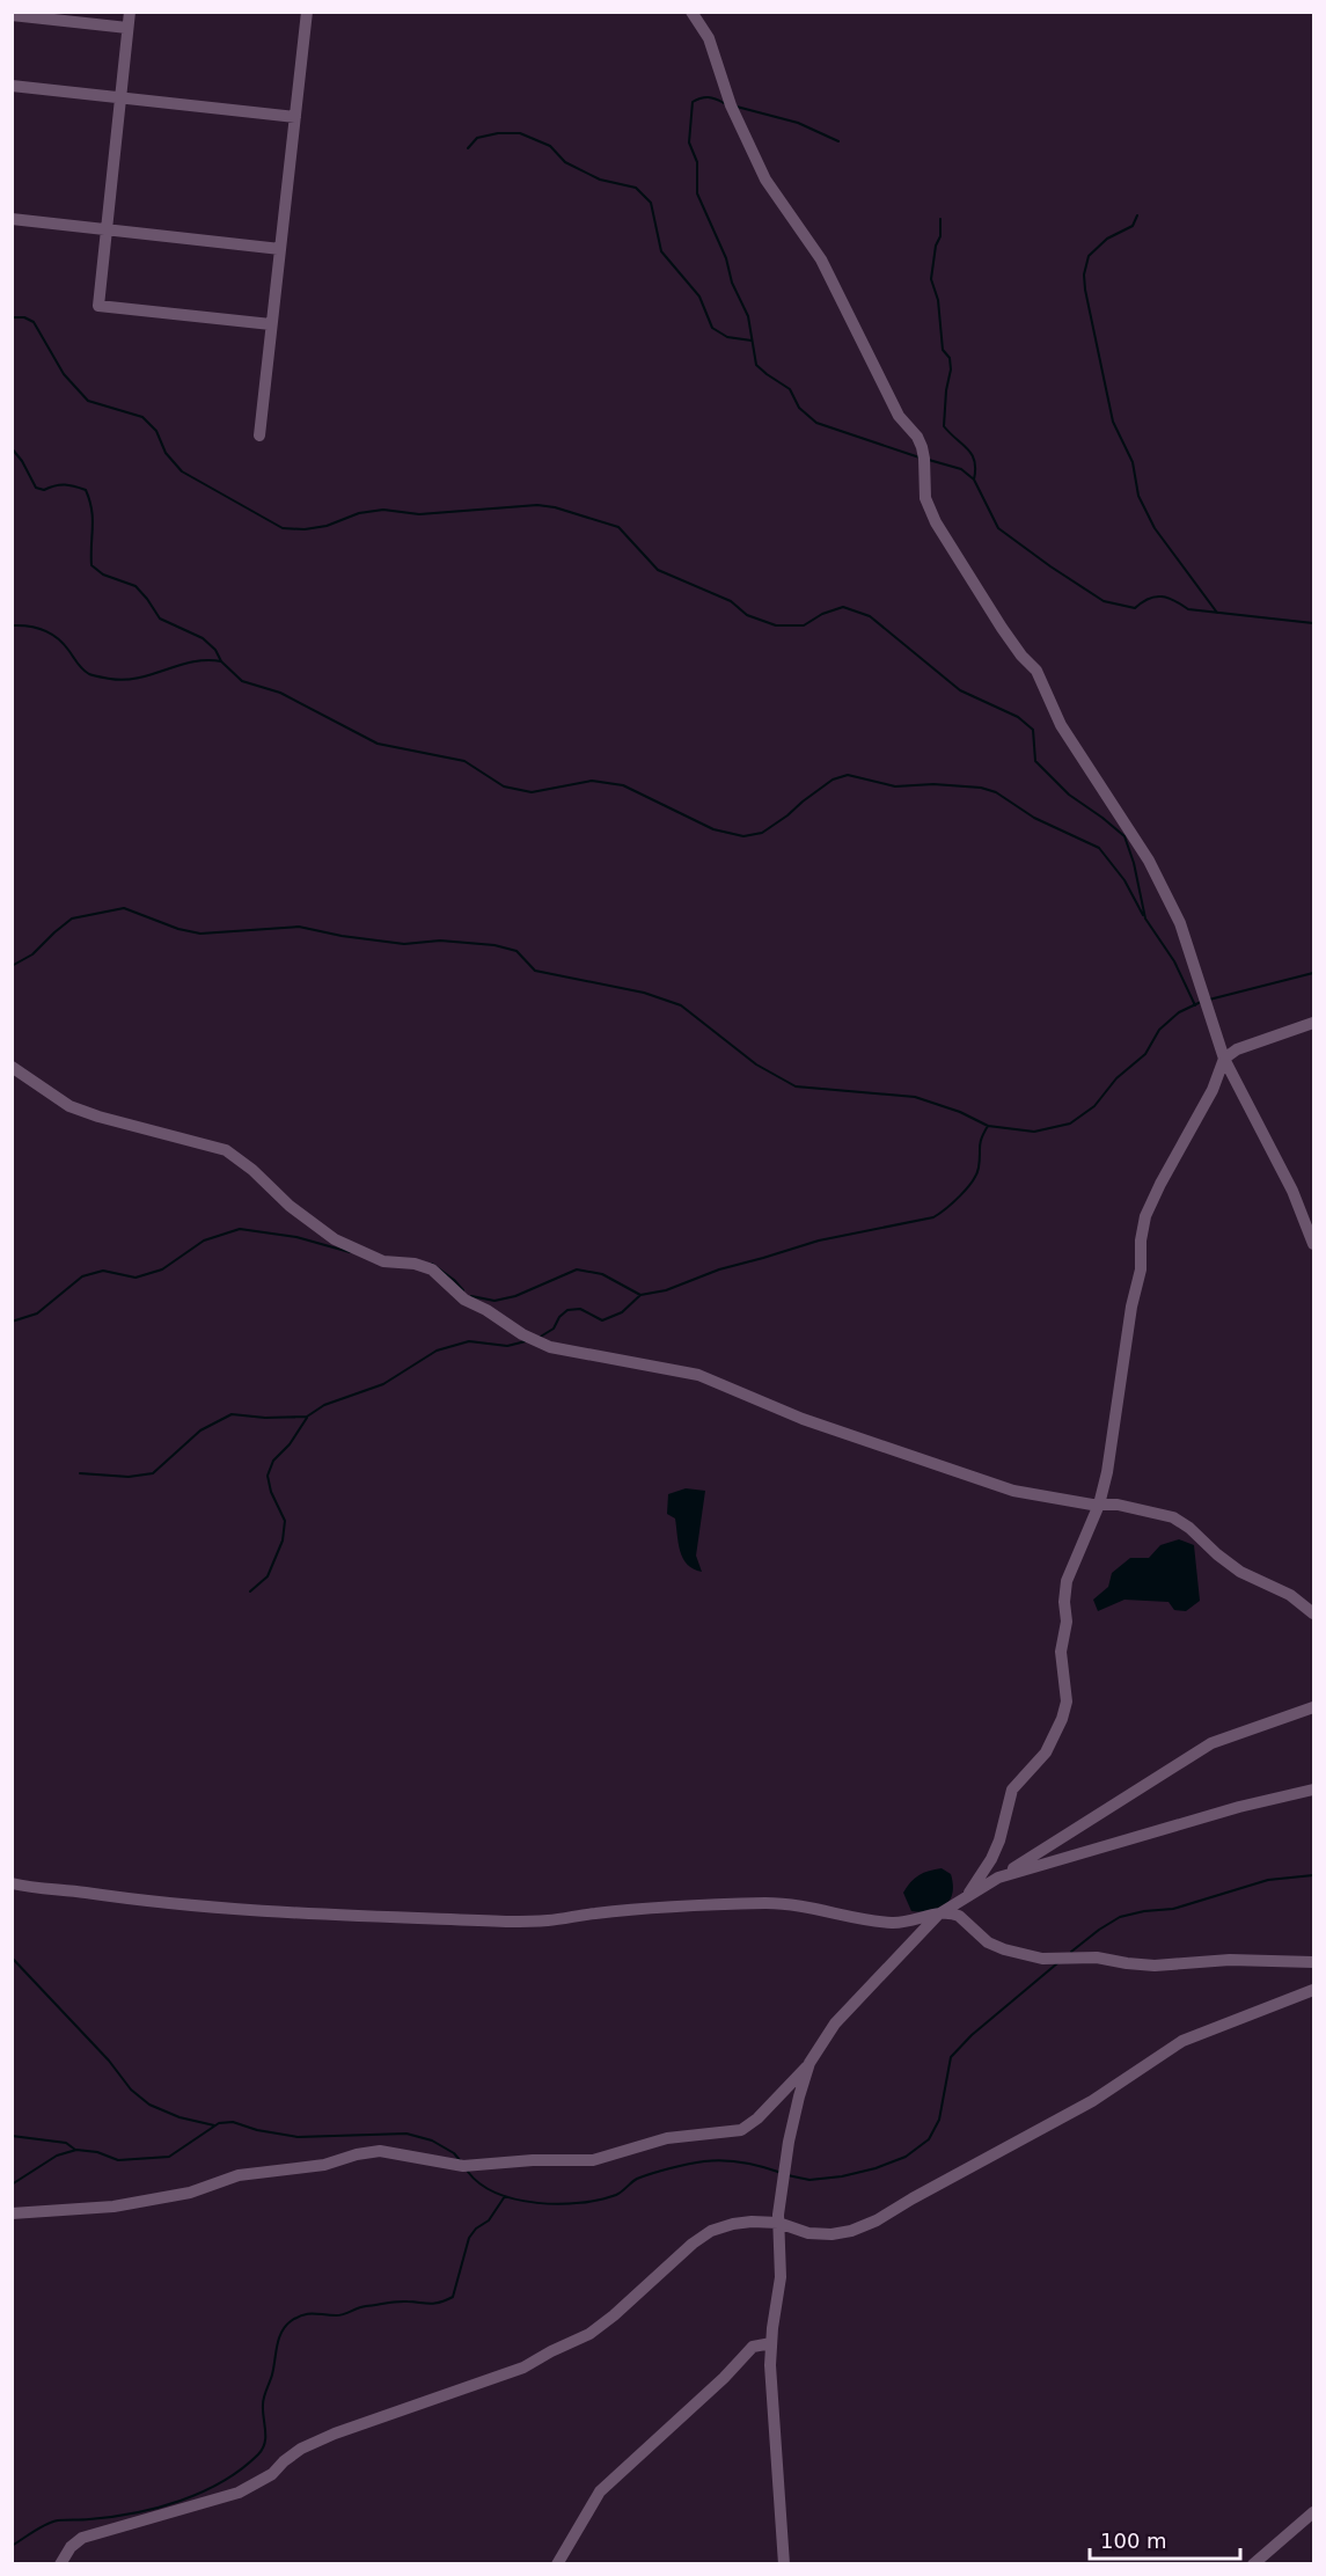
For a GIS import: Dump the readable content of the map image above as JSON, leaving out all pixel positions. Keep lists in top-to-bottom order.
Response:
{
  "scale_bar": "100 m"
}
